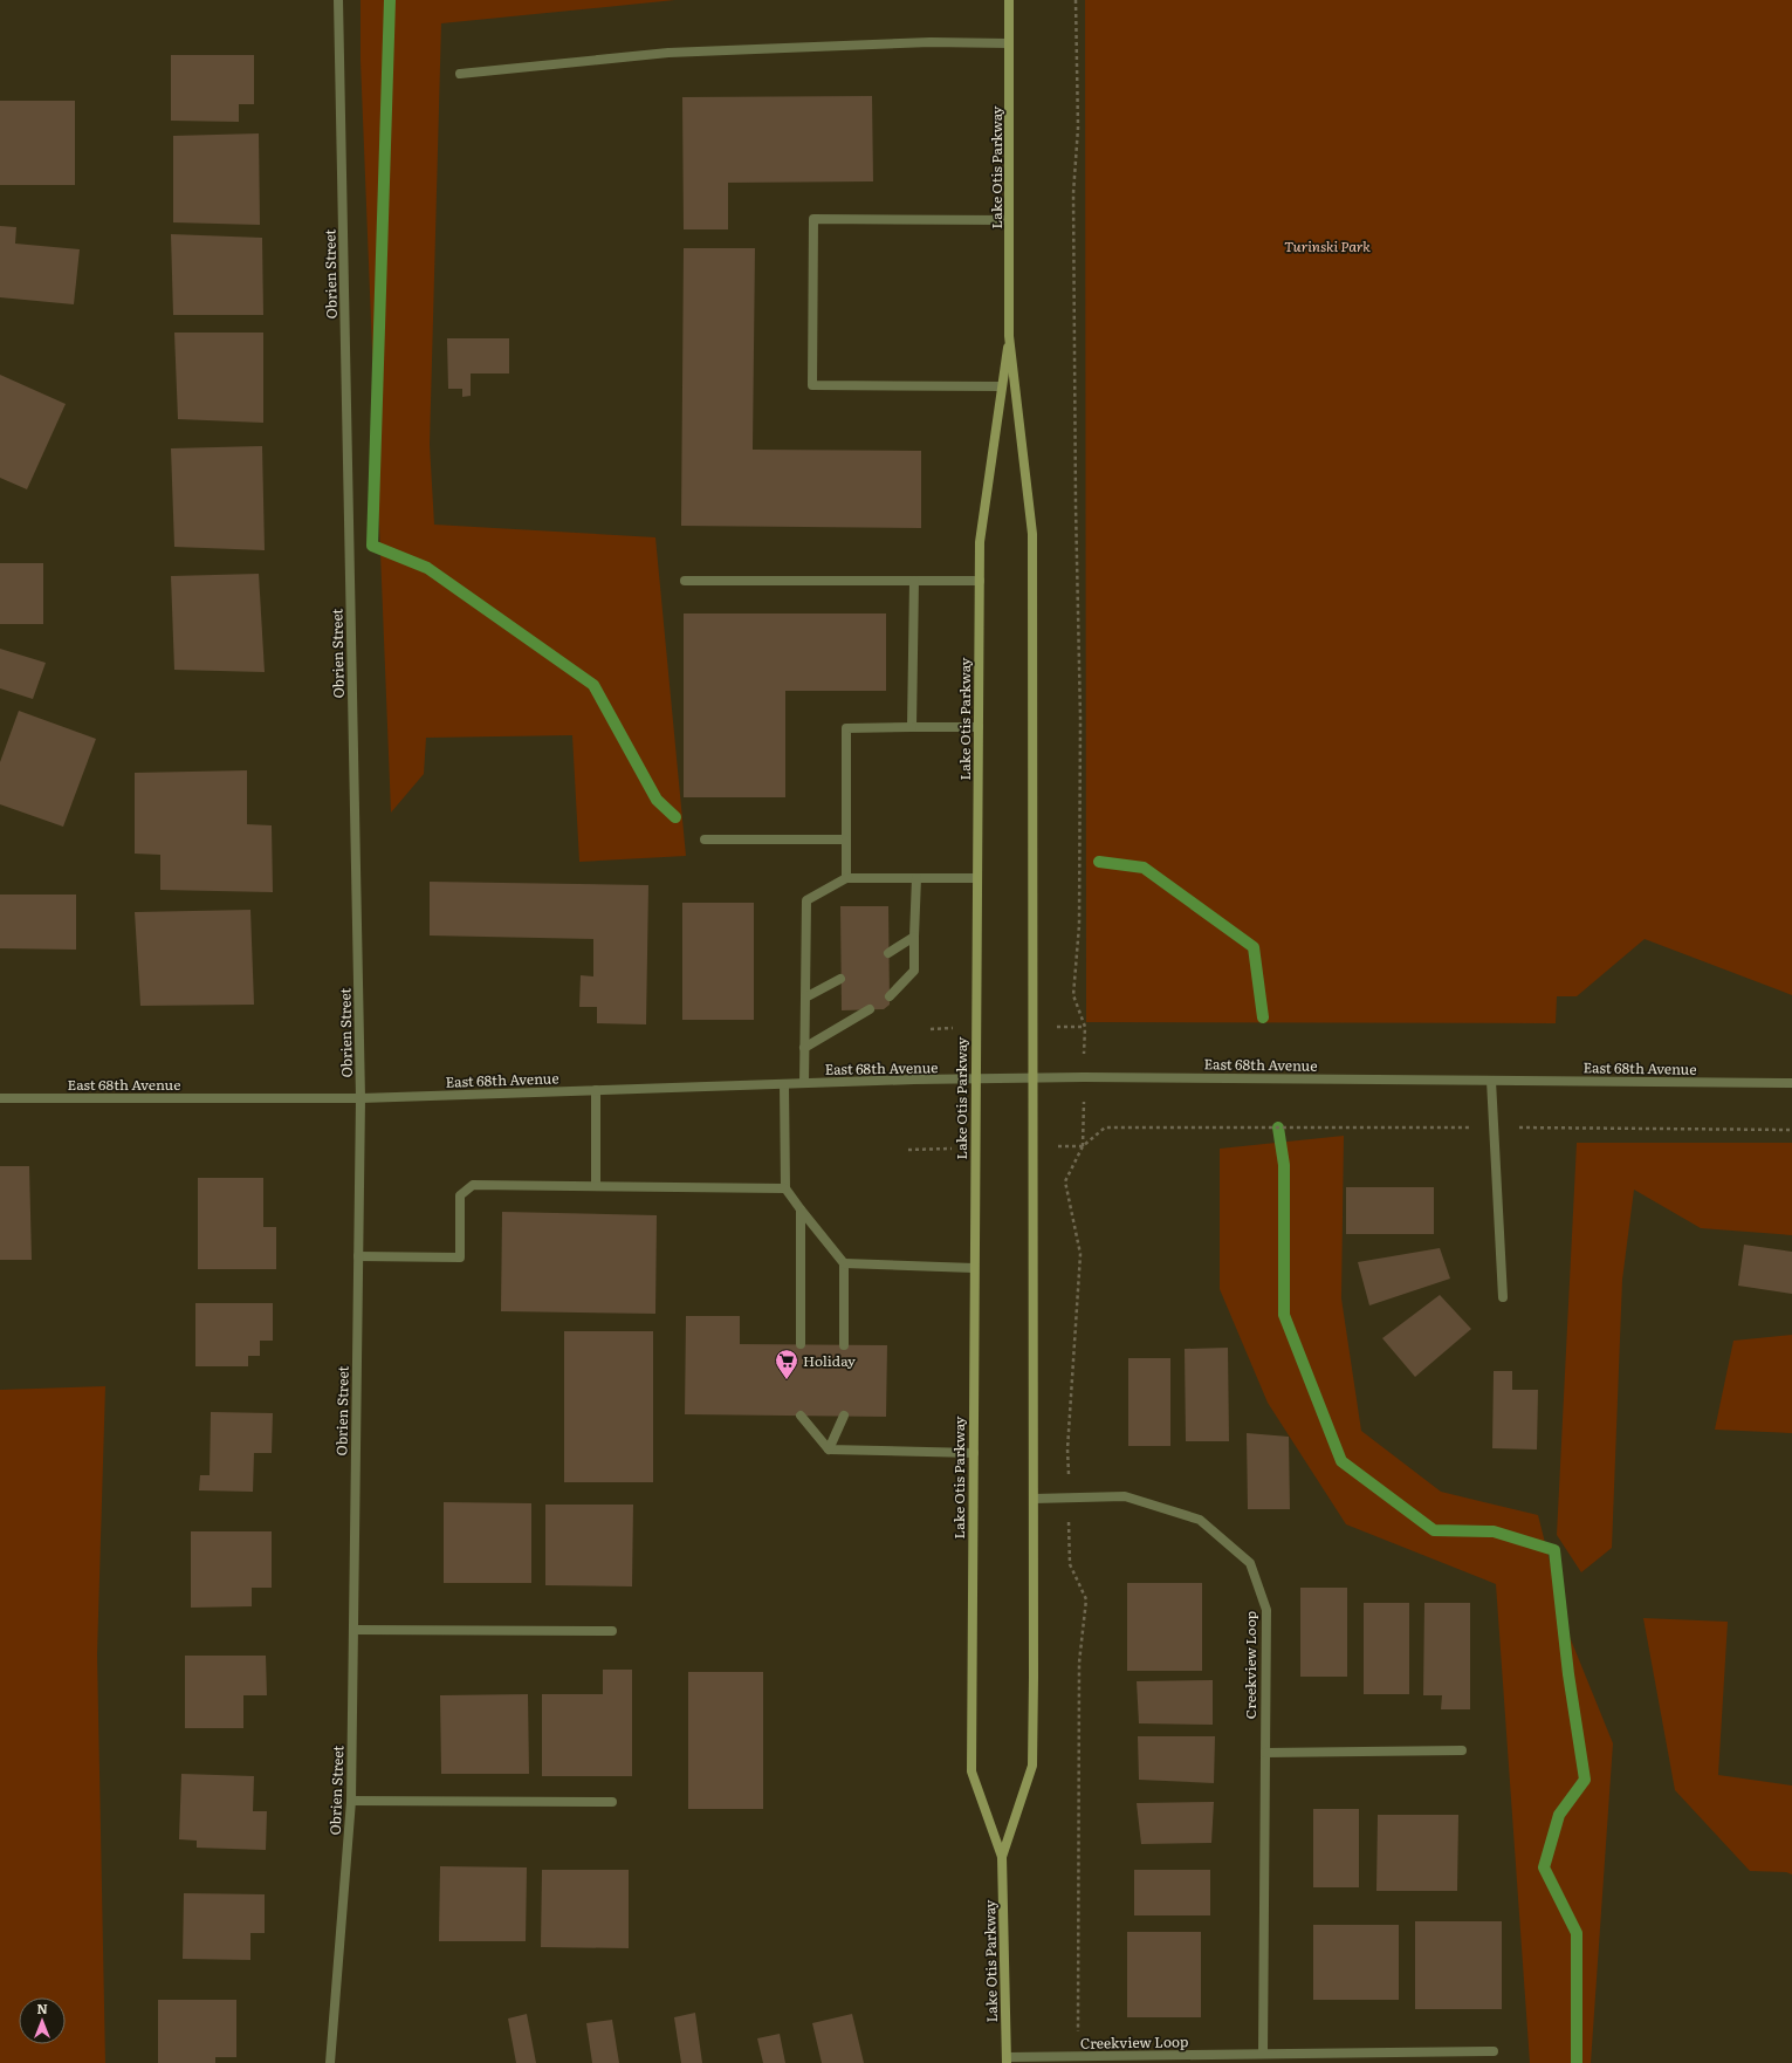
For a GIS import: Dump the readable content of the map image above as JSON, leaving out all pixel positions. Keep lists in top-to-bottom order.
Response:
{
  "streets": {
    "main road": ["Lake Otis Parkway"],
    "street": ["Obrien Street", "East 68th Avenue", "Creekview Loop"]
  },
  "crossings": [
    ["Lake Otis Parkway", "East 68th Avenue"],
    ["Lake Otis Parkway", "Creekview Loop"],
    ["Obrien Street", "East 68th Avenue"]
  ],
  "parks": ["Turinski Park"],
  "places": {
    "supermarket": ["Holiday"]
  },
  "north": "top"
}
